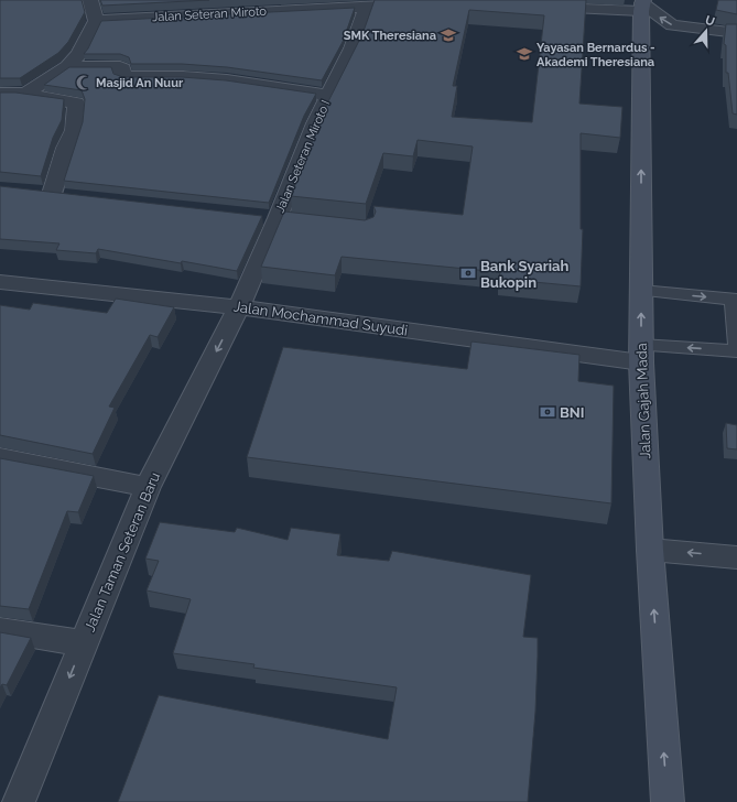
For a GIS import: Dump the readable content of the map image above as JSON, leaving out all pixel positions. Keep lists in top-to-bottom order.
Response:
{
  "streets": {
    "main road": ["Jalan Gajah Mada"],
    "street": [
      "Jalan Seteran Miroto",
      "Jalan Seteran Miroto I",
      "Jalan Mochammad Suyudi",
      "Jalan Taman Seteran Baru"
    ]
  },
  "crossings": [
    ["Jalan Seteran Miroto", "Jalan Seteran Miroto I"],
    ["Jalan Seteran Miroto I", "Jalan Mochammad Suyudi"],
    ["Jalan Seteran Miroto I", "Jalan Taman Seteran Baru"],
    ["Jalan Mochammad Suyudi", "Jalan Gajah Mada"],
    ["Jalan Mochammad Suyudi", "Jalan Taman Seteran Baru"]
  ],
  "one_way": ["Jalan Gajah Mada", "Jalan Taman Seteran Baru"],
  "places": {
    "school or university": ["SMK Theresiana", "Yayasan Bernardus - Akademi Theresiana"],
    "mosque": ["Masjid An Nuur"],
    "bank": ["Bank Syariah Bukopin", "BNI"]
  },
  "north": "top"
}
